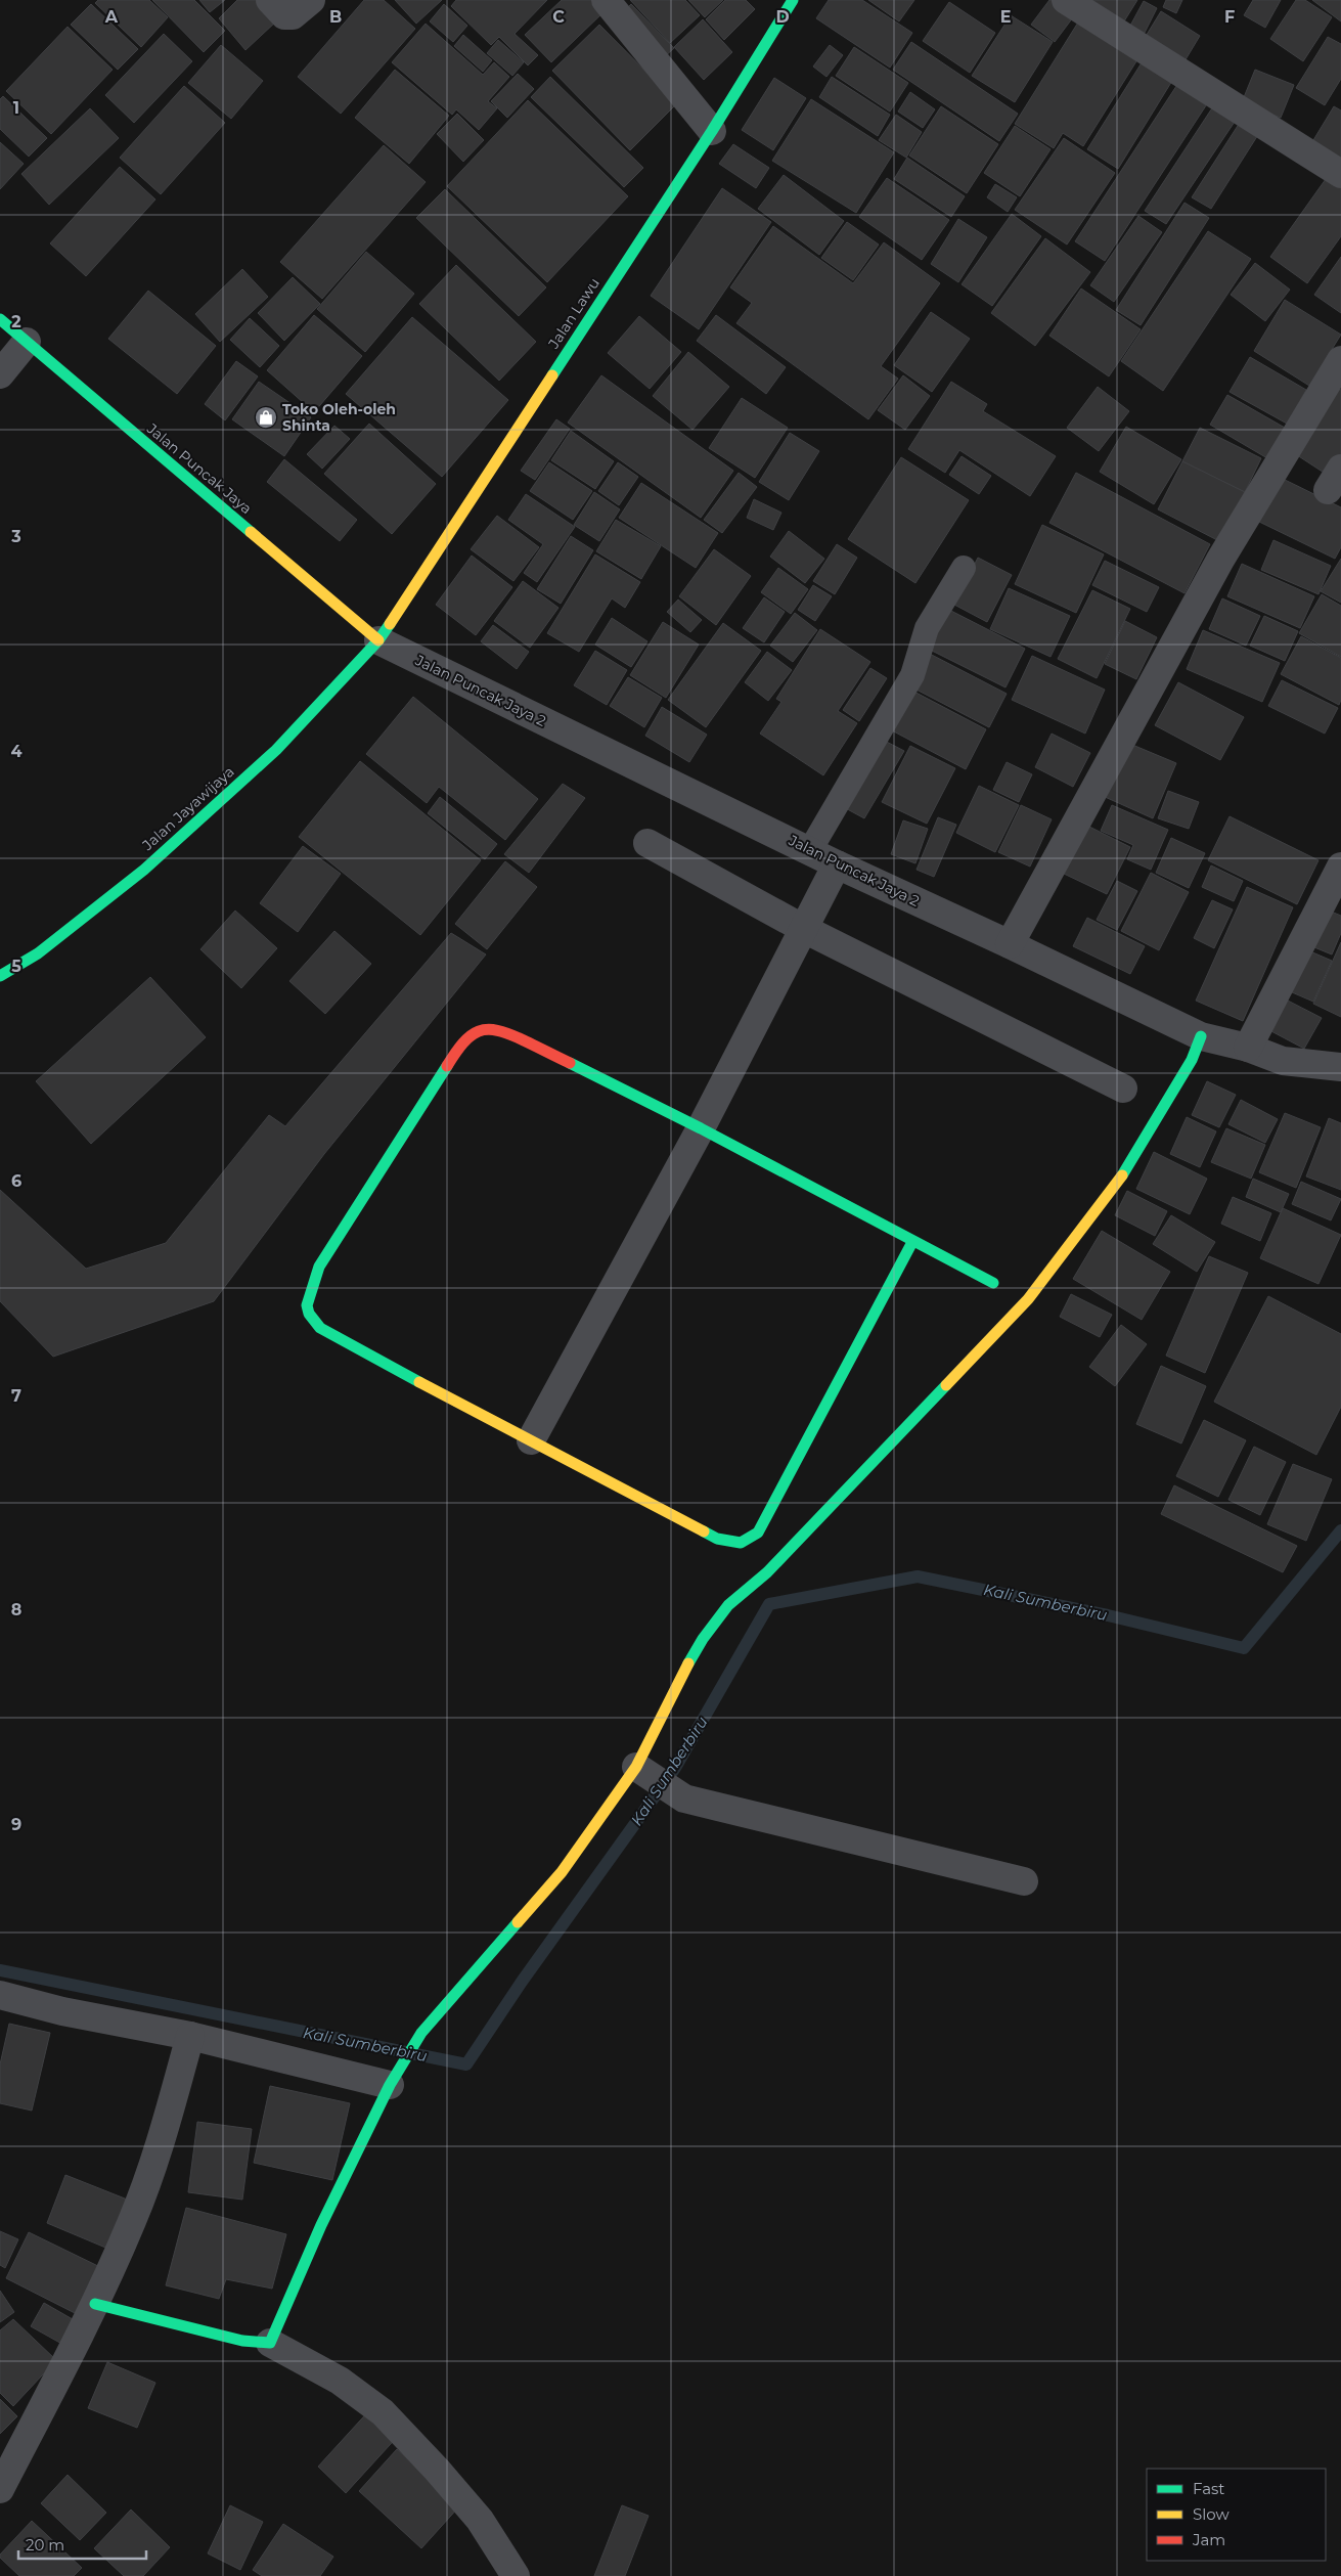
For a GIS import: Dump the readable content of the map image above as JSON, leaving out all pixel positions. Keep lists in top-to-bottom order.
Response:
{
  "streets": {
    "street": [
      "Jalan Lawu",
      "Jalan Puncak Jaya",
      "Jalan Puncak Jaya 2",
      "Jalan Jayawijaya"
    ]
  },
  "crossings": [
    ["Jalan Lawu", "Jalan Puncak Jaya"],
    ["Jalan Lawu", "Jalan Puncak Jaya 2"],
    ["Jalan Lawu", "Jalan Jayawijaya"],
    ["Jalan Puncak Jaya", "Jalan Puncak Jaya 2"],
    ["Jalan Puncak Jaya", "Jalan Jayawijaya"],
    ["Jalan Puncak Jaya 2", "Jalan Jayawijaya"]
  ],
  "water": ["Kali Sumberbiru"],
  "places": {
    "shop": ["Toko Oleh-oleh Shinta"]
  },
  "legend": ["Fast", "Slow", "Jam"],
  "scale_bar": "20 m",
  "grid": {
    "columns": [
      "A",
      "B",
      "C",
      "D",
      "E",
      "F"
    ],
    "rows": [
      "1",
      "2",
      "3",
      "4",
      "5",
      "6",
      "7",
      "8",
      "9"
    ]
  }
}
